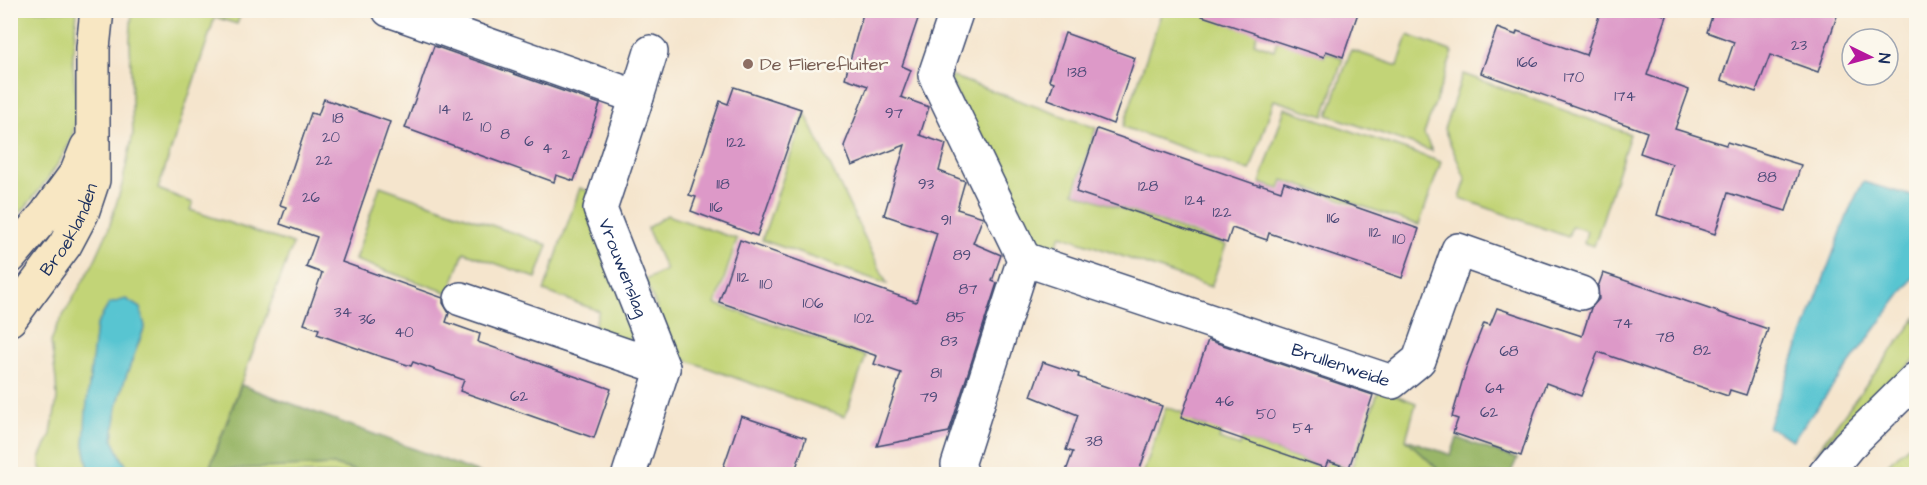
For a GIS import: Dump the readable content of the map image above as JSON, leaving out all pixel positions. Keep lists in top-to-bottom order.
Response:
{
  "streets": {
    "street": ["Broeklanden", "Vrouwenslag", "Brullenweide"]
  },
  "places": ["De Flierefluiter"],
  "house_numbers": [
    "23",
    "166",
    "138",
    "170",
    "174",
    "14",
    "97",
    "12",
    "18",
    "10",
    "8",
    "20",
    "6",
    "122",
    "4",
    "2",
    "22",
    "88",
    "118",
    "93",
    "128",
    "26",
    "124",
    "116",
    "122",
    "116",
    "91",
    "112",
    "110",
    "89",
    "112",
    "110",
    "87",
    "106",
    "34",
    "85",
    "102",
    "36",
    "74",
    "40",
    "78",
    "83",
    "82",
    "68",
    "81",
    "64",
    "62",
    "79",
    "46",
    "62",
    "50",
    "54",
    "38"
  ],
  "north": "right"
}
